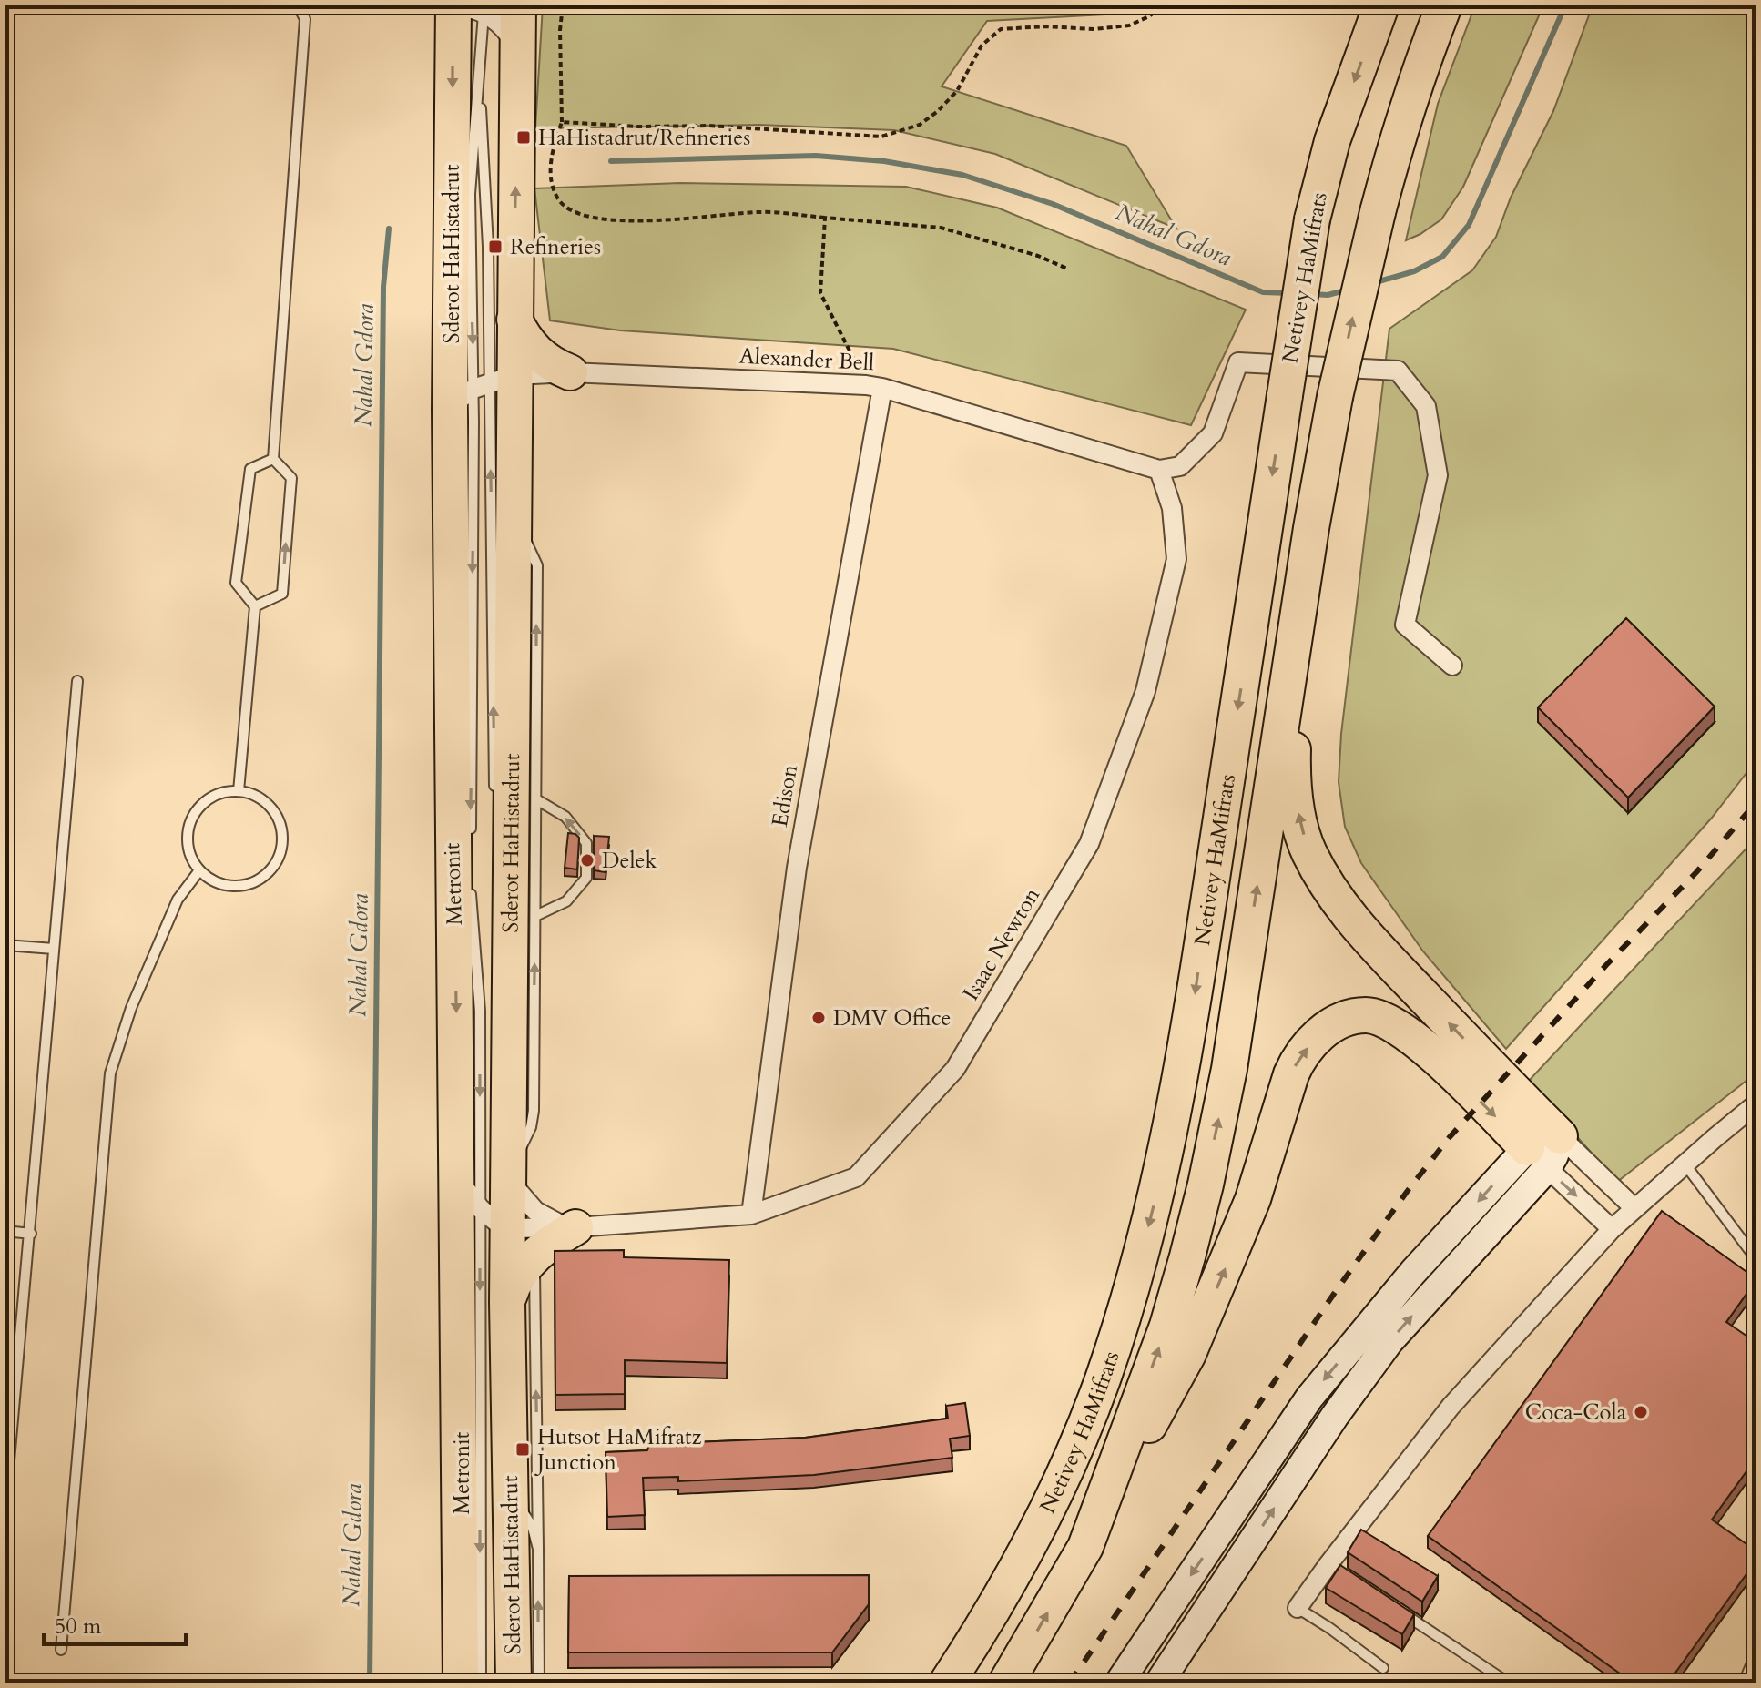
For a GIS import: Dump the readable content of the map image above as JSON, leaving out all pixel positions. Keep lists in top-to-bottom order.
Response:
{
  "streets": {
    "highway": ["Sderot HaHistadrut", "Netivey HaMifrats"],
    "street": ["Alexander Bell", "Edison", "Isaac Newton"],
    "lane": ["Metronit"]
  },
  "crossings": [
    ["Sderot HaHistadrut", "Alexander Bell"],
    ["Sderot HaHistadrut", "Metronit"],
    ["Sderot HaHistadrut", "Isaac Newton"],
    ["Alexander Bell", "Edison"],
    ["Alexander Bell", "Metronit"],
    ["Alexander Bell", "Isaac Newton"],
    ["Edison", "Isaac Newton"],
    ["Metronit", "Isaac Newton"]
  ],
  "water": ["Nahal Gdora"],
  "places": {
    "transit": ["HaHistadrut/Refineries", "Refineries", "Hutsot HaMifratz Junction"],
    "other": ["Delek", "DMV Office", "Coca-Cola"]
  },
  "scale_bar": "50 m"
}
